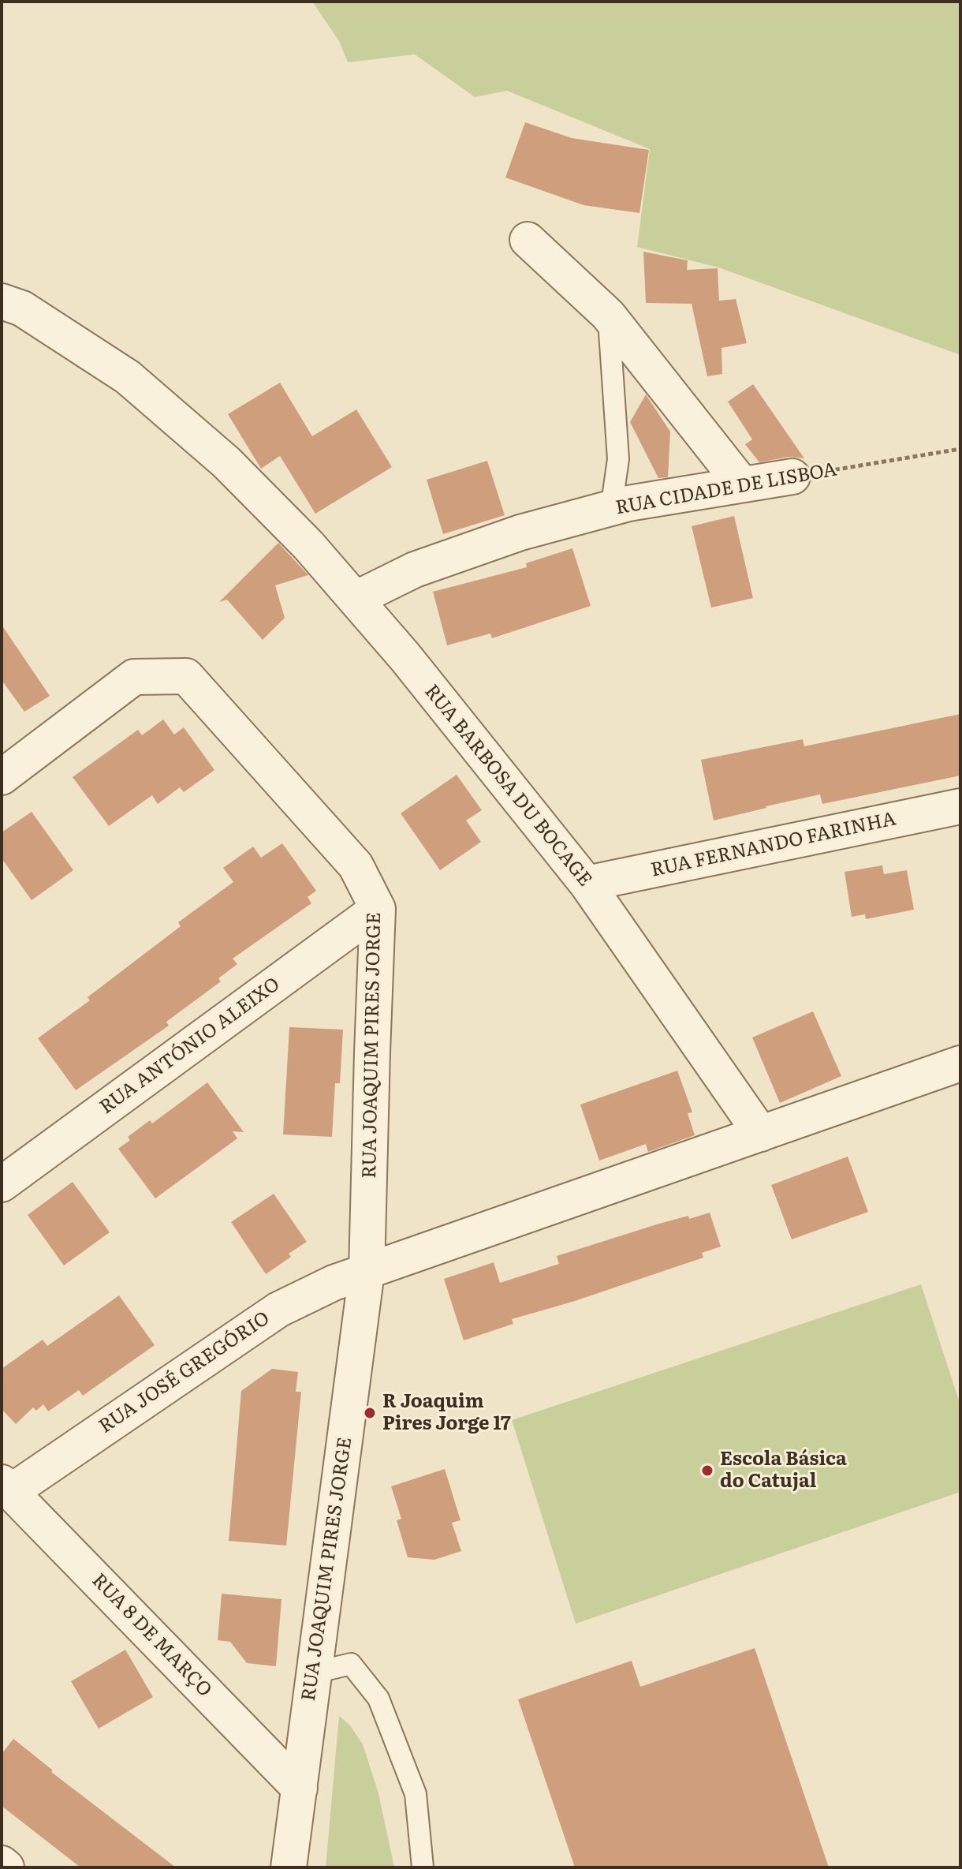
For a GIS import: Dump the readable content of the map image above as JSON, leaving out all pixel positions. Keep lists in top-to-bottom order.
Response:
{
  "streets": {
    "street": [
      "RUA CIDADE DE LISBOA",
      "RUA BARBOSA DU BOCAGE",
      "RUA FERNANDO FARINHA",
      "RUA JOAQUIM PIRES JORGE",
      "RUA ANTÓNIO ALEIXO",
      "RUA JOSÉ GREGÓRIO",
      "RUA 8 DE MARÇO"
    ]
  },
  "crossings": [
    ["RUA CIDADE DE LISBOA", "RUA BARBOSA DU BOCAGE"],
    ["RUA BARBOSA DU BOCAGE", "RUA FERNANDO FARINHA"],
    ["RUA JOAQUIM PIRES JORGE", "RUA ANTÓNIO ALEIXO"],
    ["RUA JOAQUIM PIRES JORGE", "RUA JOSÉ GREGÓRIO"],
    ["RUA JOAQUIM PIRES JORGE", "RUA 8 DE MARÇO"],
    ["RUA JOSÉ GREGÓRIO", "RUA 8 DE MARÇO"]
  ],
  "places": ["R Joaquim Pires Jorge 17", "Escola Básica do Catujal"]
}
